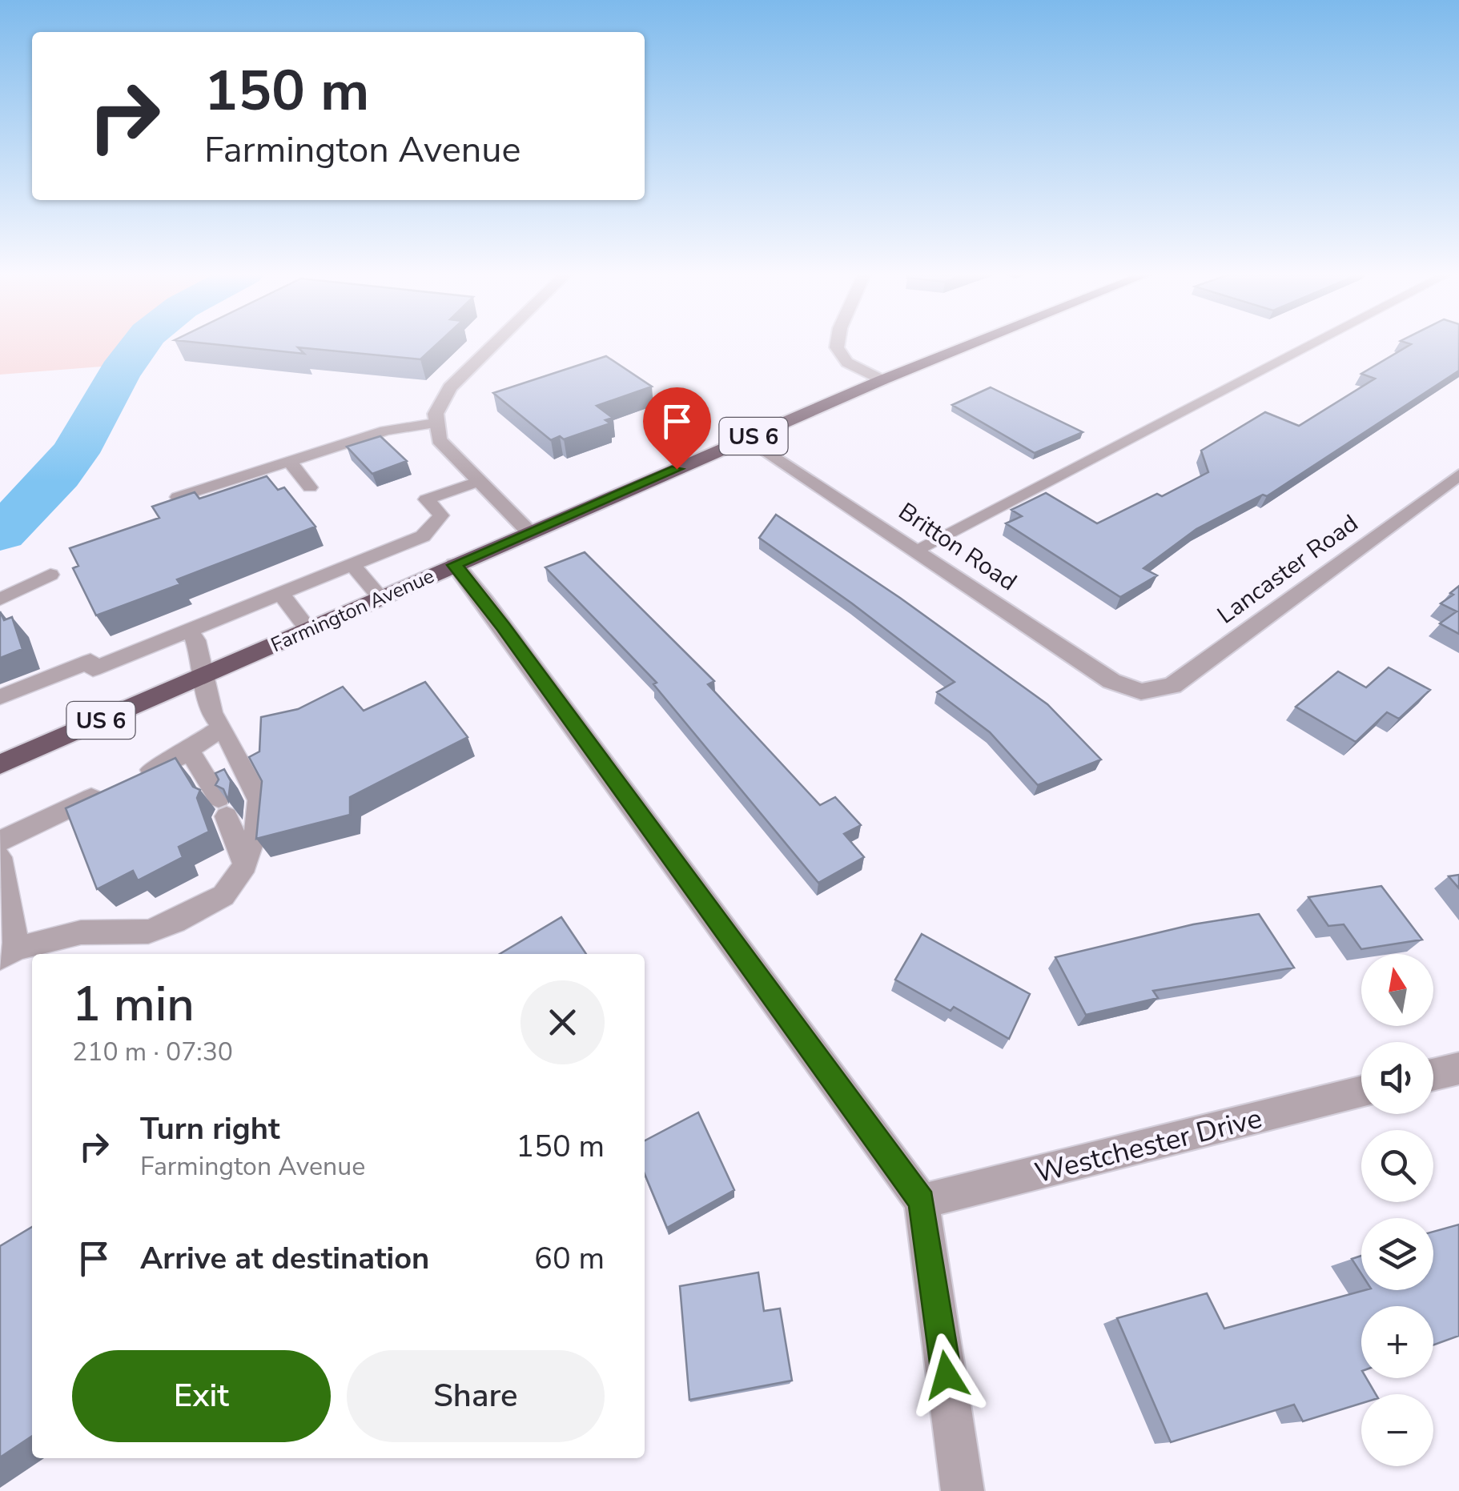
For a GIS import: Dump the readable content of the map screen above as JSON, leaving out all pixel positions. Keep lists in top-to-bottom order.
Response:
{
  "streets": {
    "highway": ["US 6", "Farmington Avenue"],
    "street": ["Britton Road", "Lancaster Road", "Westchester Drive"]
  },
  "crossings": [
    ["Britton Road", "Lancaster Road"],
    ["Britton Road", "Farmington Avenue"]
  ],
  "north": "top",
  "page": {
    "turn": ["150 m", "Farmington Avenue"],
    "map_buttons": ["+", "−"],
    "heading": ["1 min", "210 m · 07:30"],
    "list": [
      {
        "name": "Turn right",
        "note": "Farmington Avenue",
        "value": "150 m"
      },
      {
        "name": "Arrive at destination",
        "value": "60 m"
      }
    ],
    "buttons": ["Exit", "Share"]
  }
}
